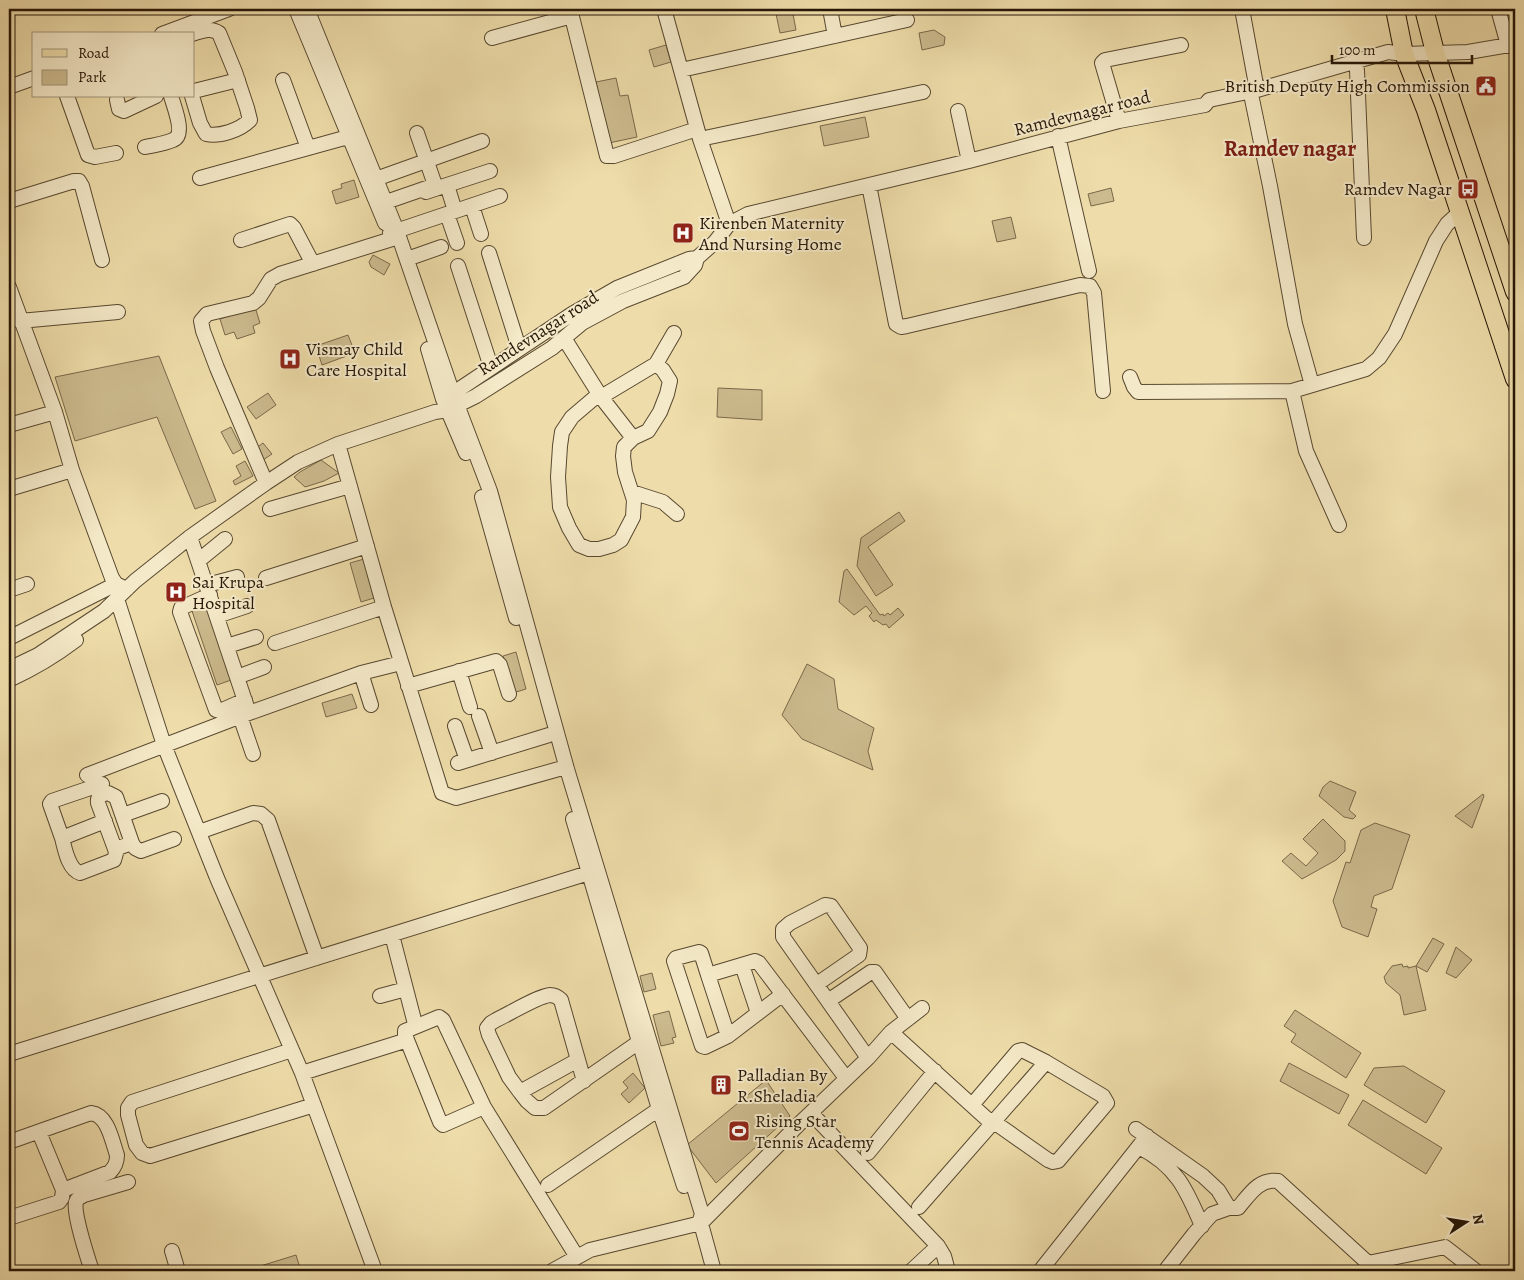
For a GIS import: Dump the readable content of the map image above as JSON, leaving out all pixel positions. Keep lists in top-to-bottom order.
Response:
{
  "streets": {
    "street": ["Ramdevnagar road"]
  },
  "districts": ["Ramdev nagar"],
  "places": {
    "public building": ["British Deputy High Commission"],
    "bus stop": ["Ramdev Nagar"],
    "hospital": ["Kirenben Maternity And Nursing Home", "Vismay Child Care Hospital", "Sai Krupa Hospital"],
    "building": ["Palladian By R.Sheladia"],
    "sports": ["Rising Star Tennis Academy"]
  },
  "legend": ["Road", "Park"],
  "scale_bar": "100 m",
  "north": "right"
}
